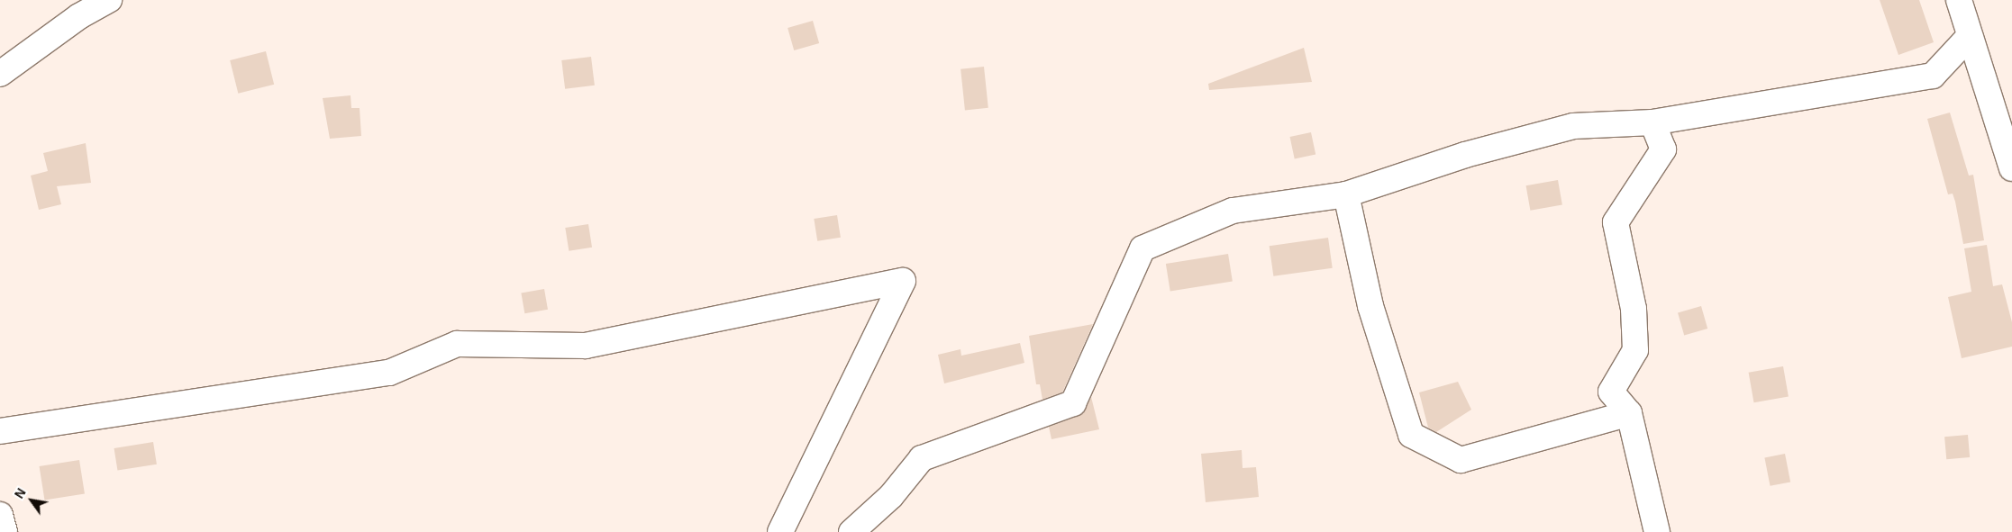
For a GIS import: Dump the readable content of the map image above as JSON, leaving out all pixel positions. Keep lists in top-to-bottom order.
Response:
{
  "north": "top left"
}
